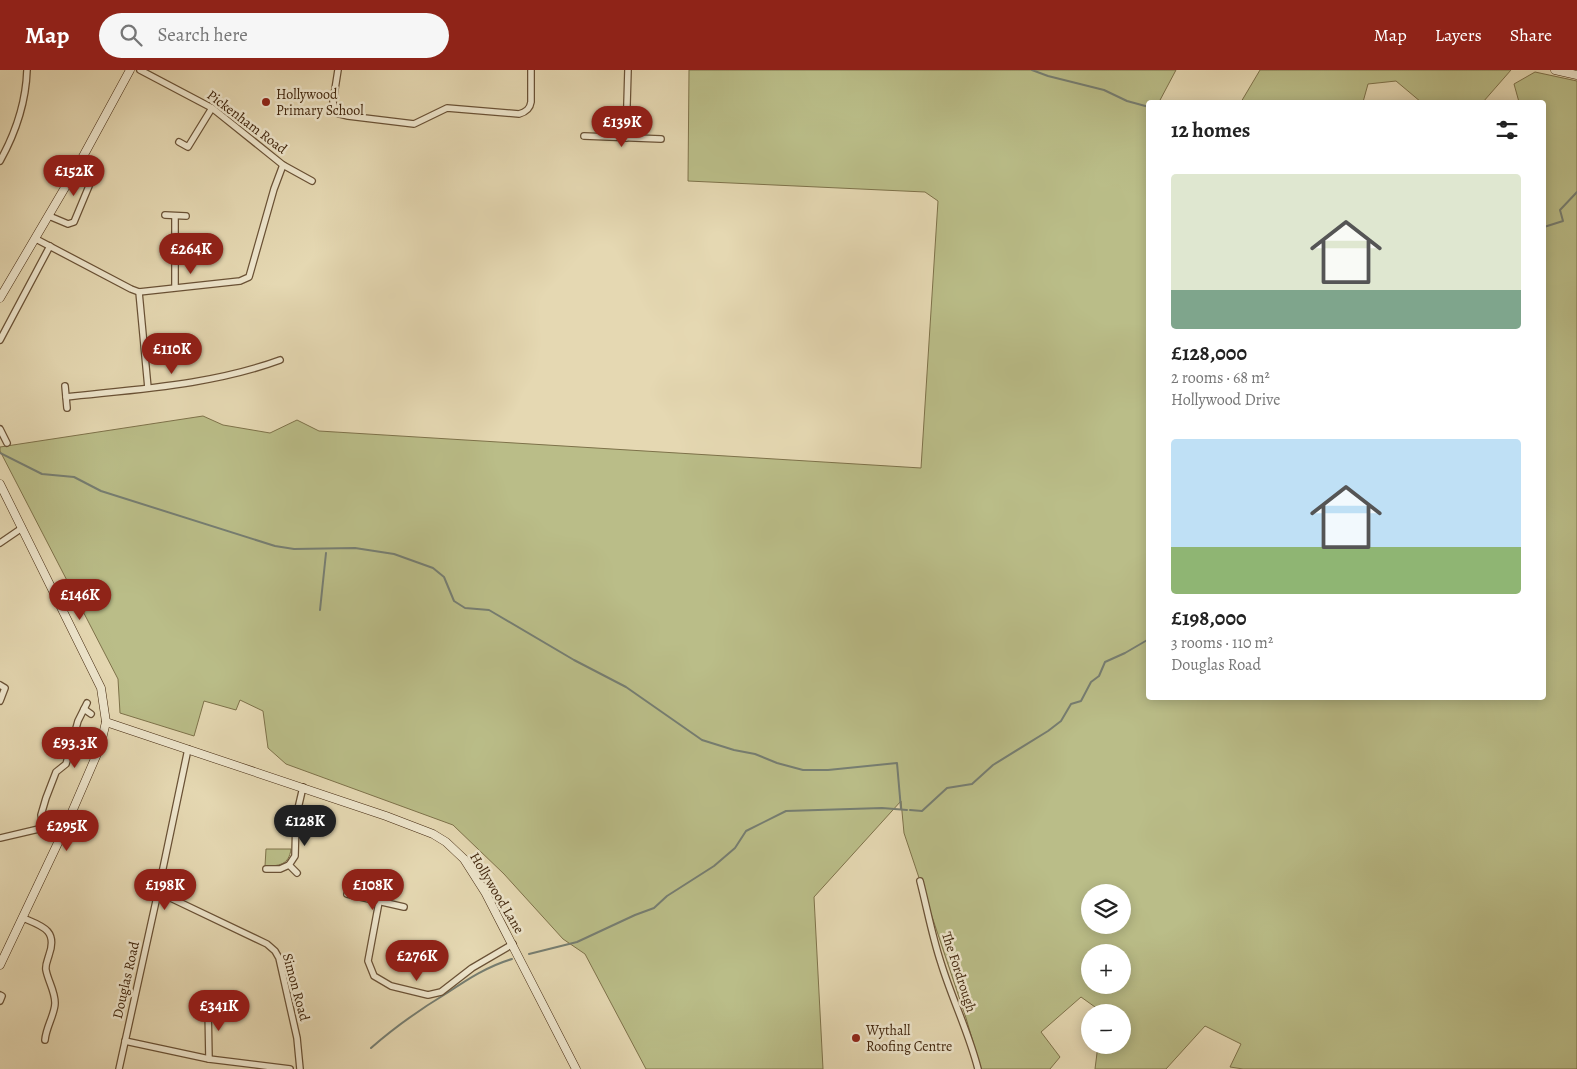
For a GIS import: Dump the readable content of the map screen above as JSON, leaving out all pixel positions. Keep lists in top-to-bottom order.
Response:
{
  "streets": {
    "street": [
      "Pickenham Road",
      "Hollywood Lane",
      "The Fordrough",
      "Douglas Road",
      "Simon Road"
    ]
  },
  "crossings": [
    ["Hollywood Lane", "Douglas Road"],
    ["Douglas Road", "Simon Road"]
  ],
  "places": ["Hollywood Primary School", "Wythall Roofing Centre"],
  "page": {
    "header": "Map",
    "search": "Search here",
    "nav": ["Map", "Layers", "Share"],
    "heading": "12 homes",
    "price": [
      "£139K",
      "£152K",
      "£264K",
      "£110K",
      "£146K",
      "£93.3K",
      "£128K",
      "£295K",
      "£198K",
      "£108K",
      "£276K",
      "£341K"
    ],
    "list": [
      {
        "name": "£128,000",
        "note": "2 rooms · 68 m² · Hollywood Drive"
      },
      {
        "name": "£198,000",
        "note": "3 rooms · 110 m² · Douglas Road"
      }
    ],
    "map_buttons": ["+", "−"]
  }
}
